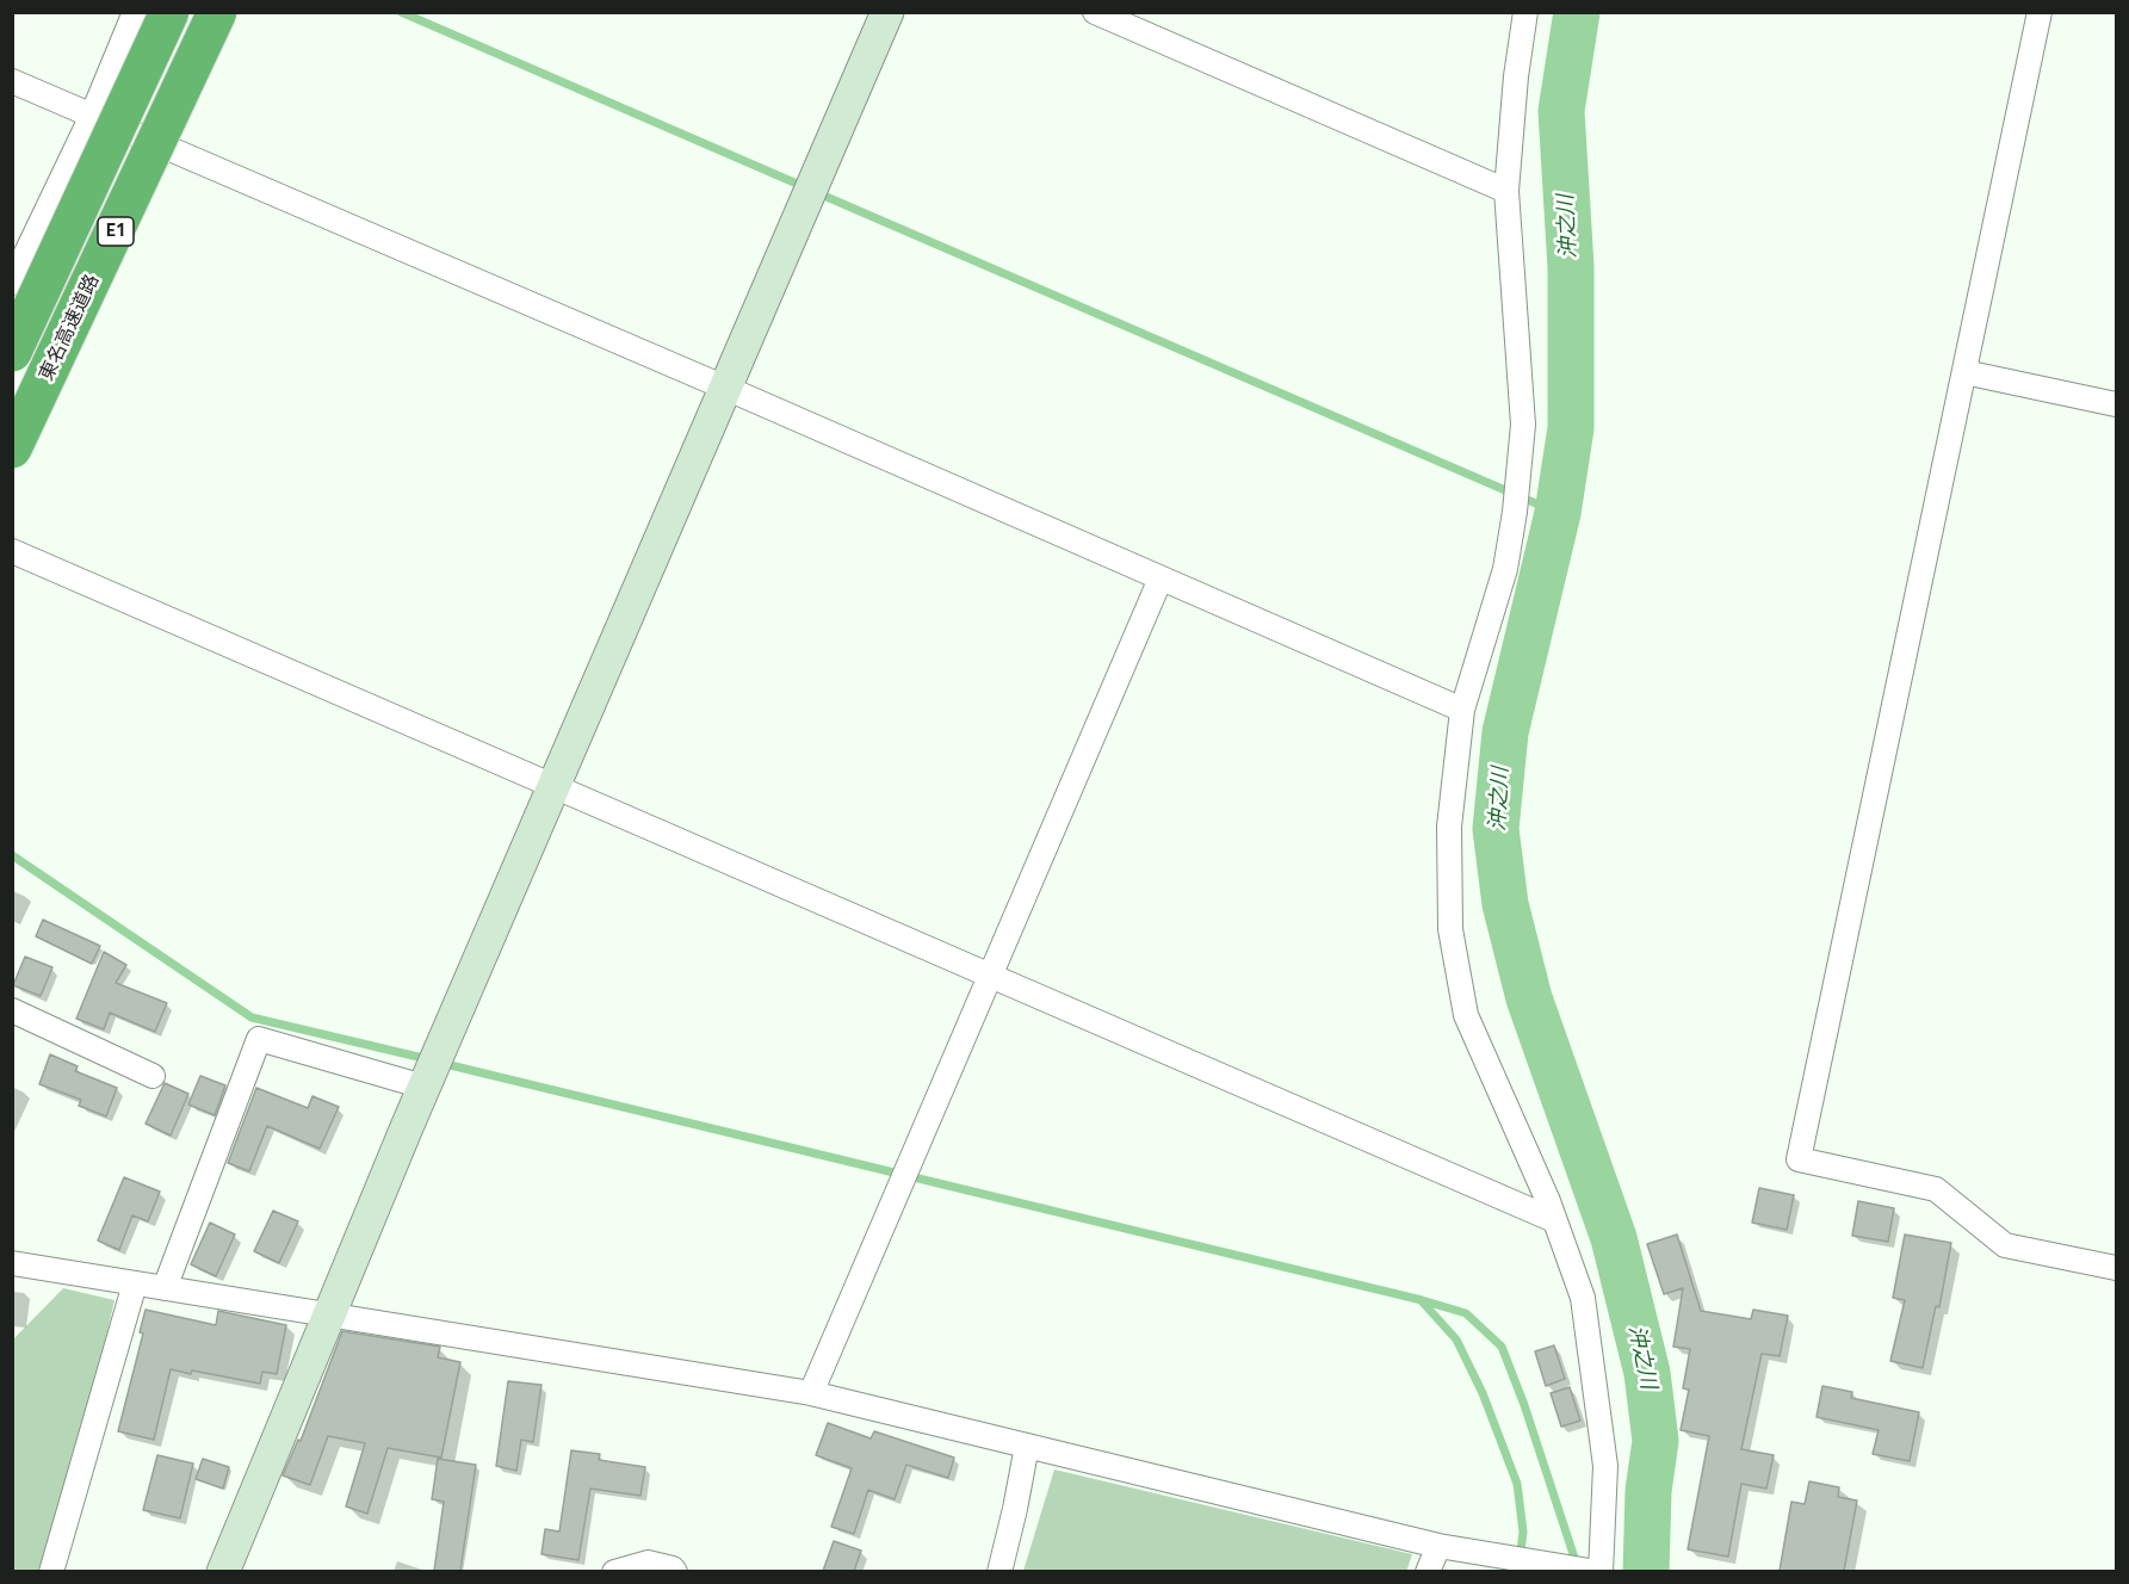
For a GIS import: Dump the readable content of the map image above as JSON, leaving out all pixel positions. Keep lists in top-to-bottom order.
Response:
{
  "streets": {
    "highway": ["E1", "東名高速道路"]
  },
  "water": ["沖之川"]
}
